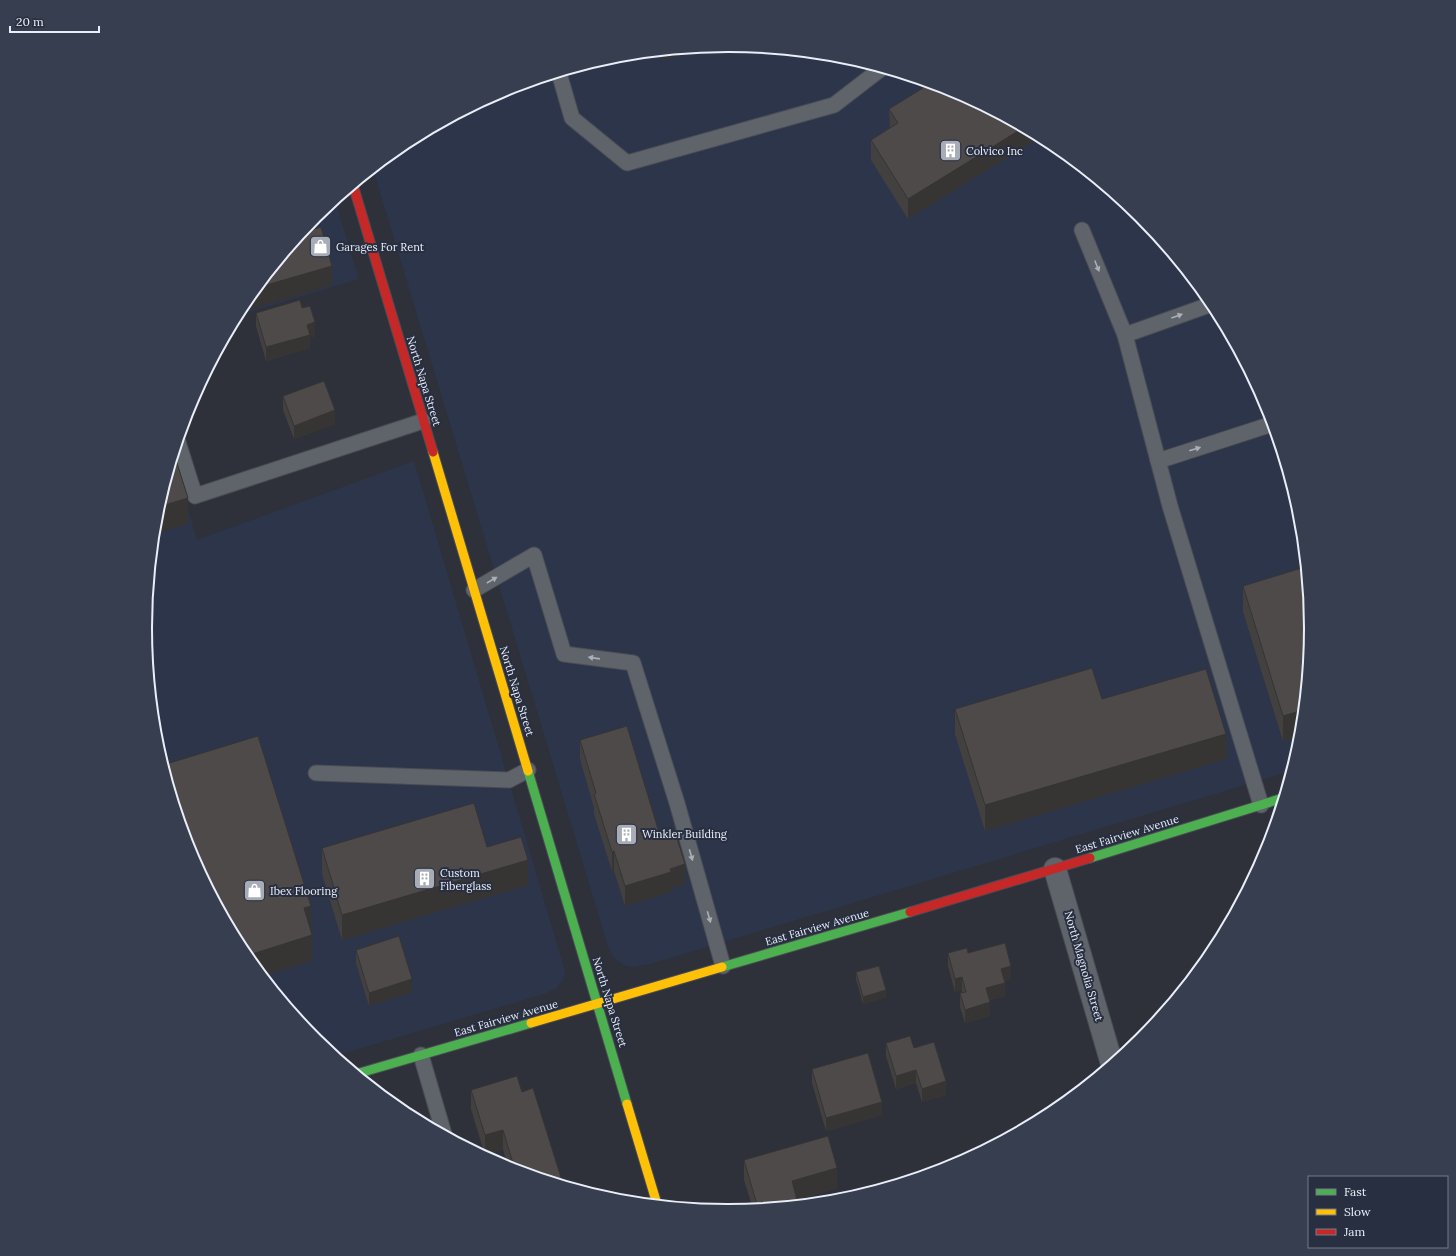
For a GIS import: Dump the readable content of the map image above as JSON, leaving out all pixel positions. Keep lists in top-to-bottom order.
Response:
{
  "streets": {
    "street": ["North Napa Street", "East Fairview Avenue", "North Magnolia Street"]
  },
  "crossings": [
    ["North Napa Street", "East Fairview Avenue"],
    ["East Fairview Avenue", "North Magnolia Street"]
  ],
  "places": {
    "building": ["Colvico Inc", "Winkler Building", "Custom Fiberglass"],
    "shop": ["Garages For Rent", "Ibex Flooring"]
  },
  "legend": ["Fast", "Slow", "Jam"],
  "scale_bar": "20 m"
}
